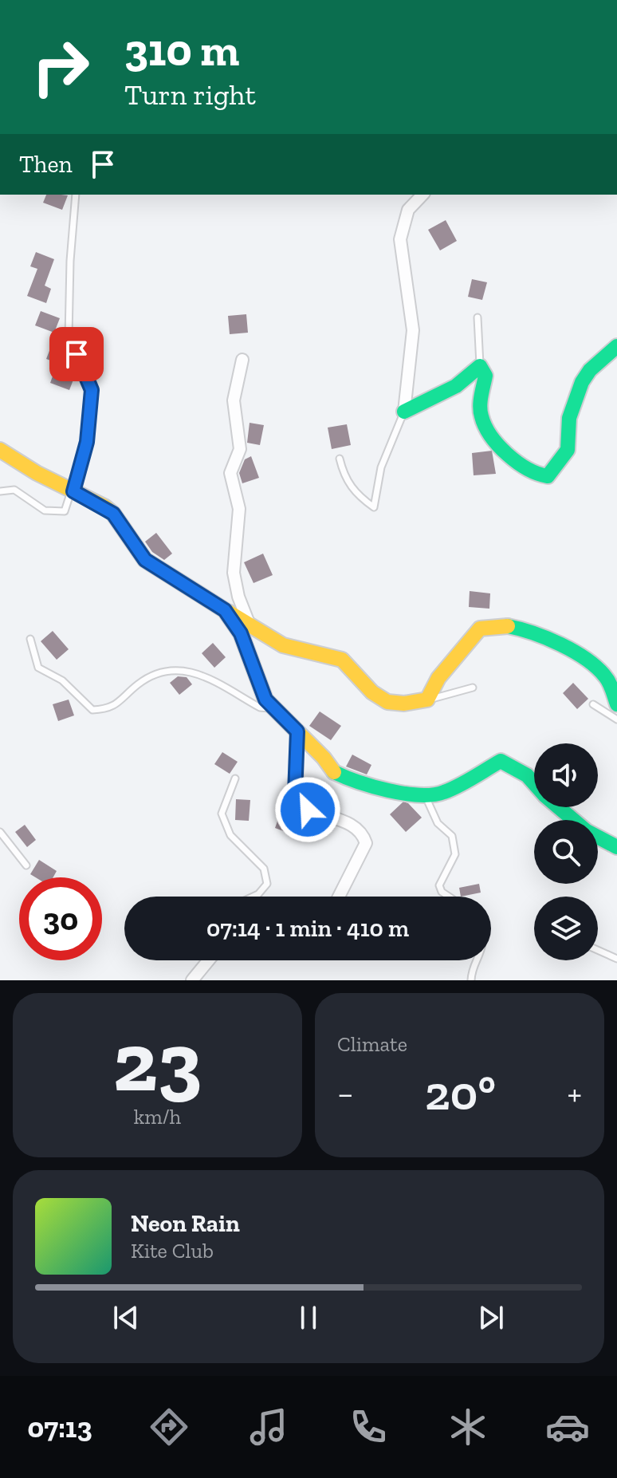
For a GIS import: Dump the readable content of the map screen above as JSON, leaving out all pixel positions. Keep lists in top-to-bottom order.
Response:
{
  "page": {
    "turn": ["310 m", "Turn right"],
    "then": "Then",
    "limit": "30",
    "trip": "07:14 · 1 min · 410 m",
    "tile": [
      ["23", "km/h"],
      "Climate"
    ],
    "heat": ["−", "20°", "+"],
    "song": ["Neon Rain", "Kite Club"],
    "tabs": "07:13"
  }
}
